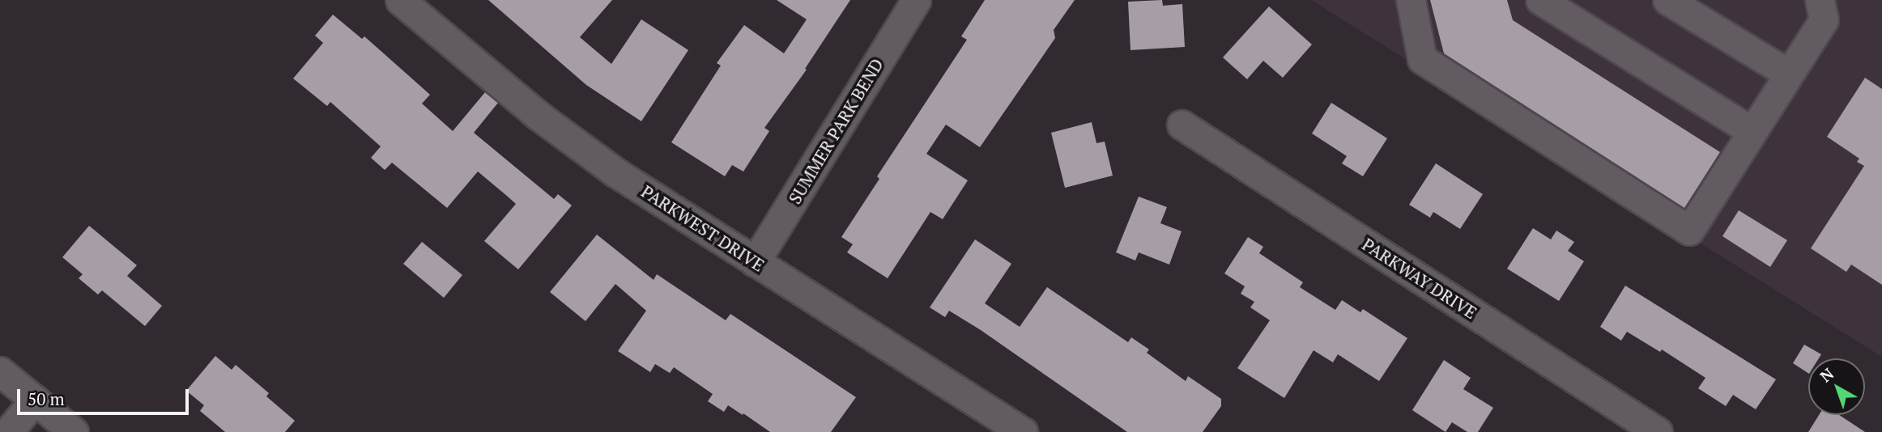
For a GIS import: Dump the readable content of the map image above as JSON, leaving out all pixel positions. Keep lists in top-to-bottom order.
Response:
{
  "streets": {
    "street": ["SUMMER PARK BEND", "PARKWEST DRIVE", "PARKWAY DRIVE"]
  },
  "crossings": [
    ["SUMMER PARK BEND", "PARKWEST DRIVE"]
  ],
  "scale_bar": "50 m",
  "north": "top left"
}
